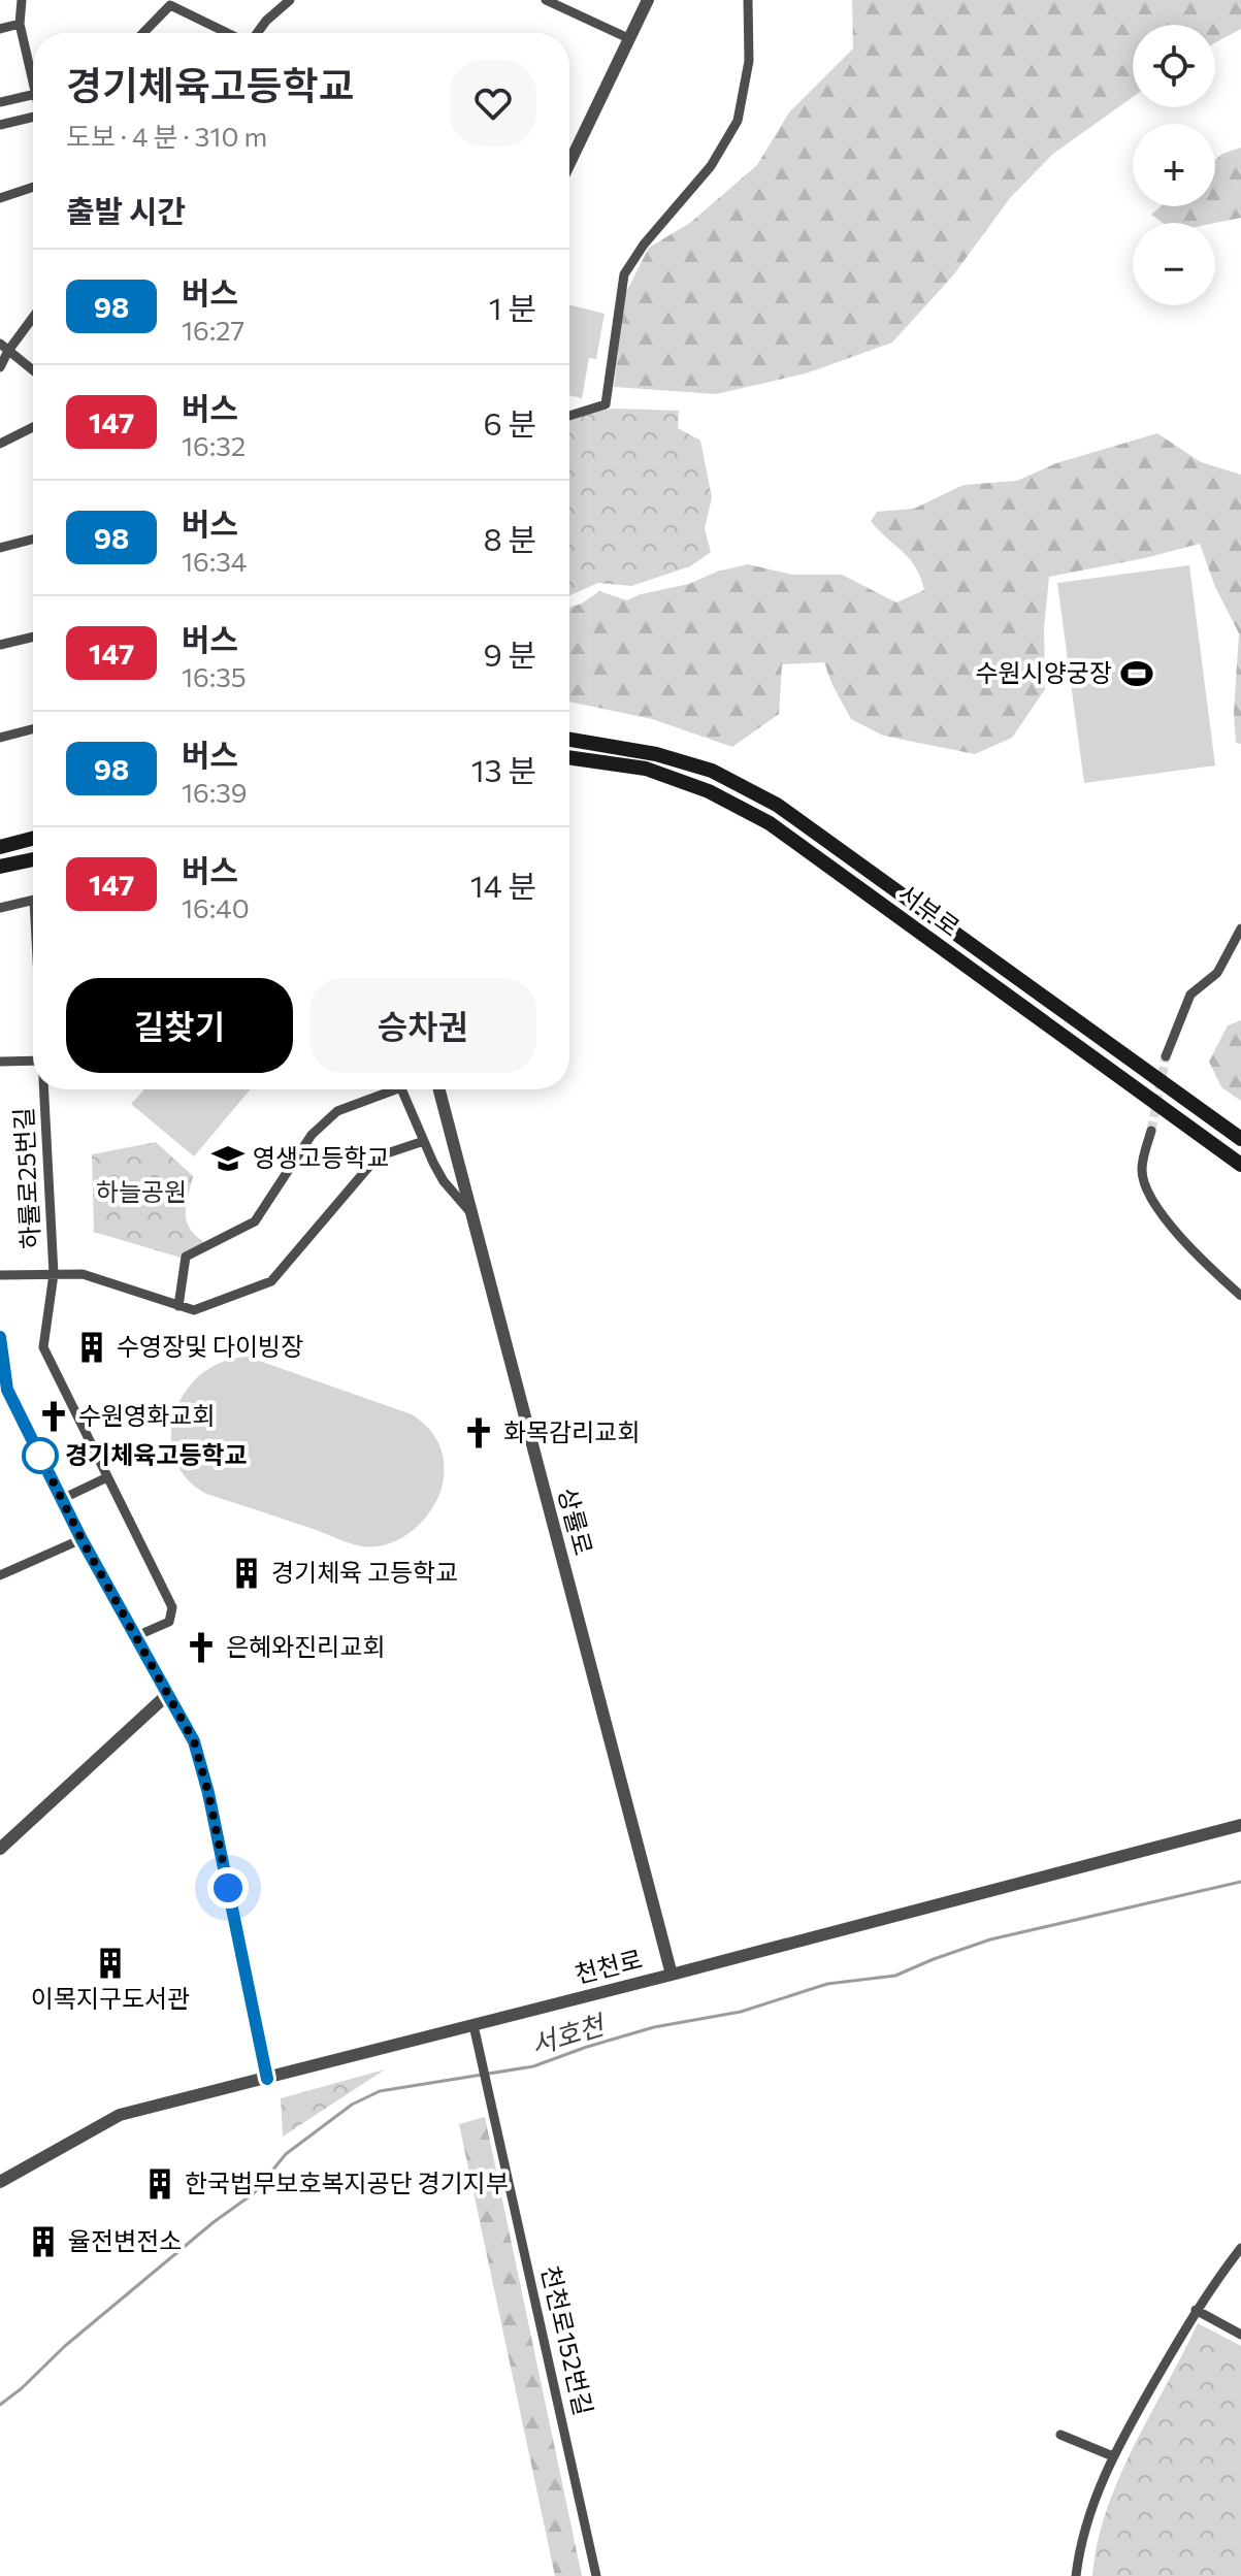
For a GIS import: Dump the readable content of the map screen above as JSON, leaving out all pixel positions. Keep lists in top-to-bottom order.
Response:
{
  "streets": {
    "main road": ["서부로"],
    "street": [
      "하률로25번길",
      "상률로",
      "천천로",
      "천천로152번길"
    ]
  },
  "crossings": [
    ["상률로", "천천로"],
    ["천천로", "천천로152번길"]
  ],
  "water": ["서호천"],
  "parks": ["하늘공원"],
  "places": {
    "sports": ["수원시양궁장"],
    "school or university": ["영생고등학교"],
    "building": [
      "수영장및 다이빙장",
      "경기체육 고등학교",
      "이목지구도서관",
      "한국법무보호복지공단 경기지부",
      "율전변전소"
    ],
    "church": ["수원영화교회", "화목감리교회", "은혜와진리교회"],
    "other": ["경기체육고등학교"]
  },
  "lines": ["bus line 98"],
  "page": {
    "map_buttons": ["+", "−"],
    "heading": [
      ["경기체육고등학교", "도보 · 4 분 · 310 m"],
      "출발 시간"
    ],
    "list": [
      {
        "mark": "98",
        "name": "버스",
        "note": "16:27",
        "value": "1 분"
      },
      {
        "mark": "147",
        "name": "버스",
        "note": "16:32",
        "value": "6 분"
      },
      {
        "mark": "98",
        "name": "버스",
        "note": "16:34",
        "value": "8 분"
      },
      {
        "mark": "147",
        "name": "버스",
        "note": "16:35",
        "value": "9 분"
      },
      {
        "mark": "98",
        "name": "버스",
        "note": "16:39",
        "value": "13 분"
      },
      {
        "mark": "147",
        "name": "버스",
        "note": "16:40",
        "value": "14 분"
      }
    ],
    "buttons": ["길찾기", "승차권"]
  }
}
